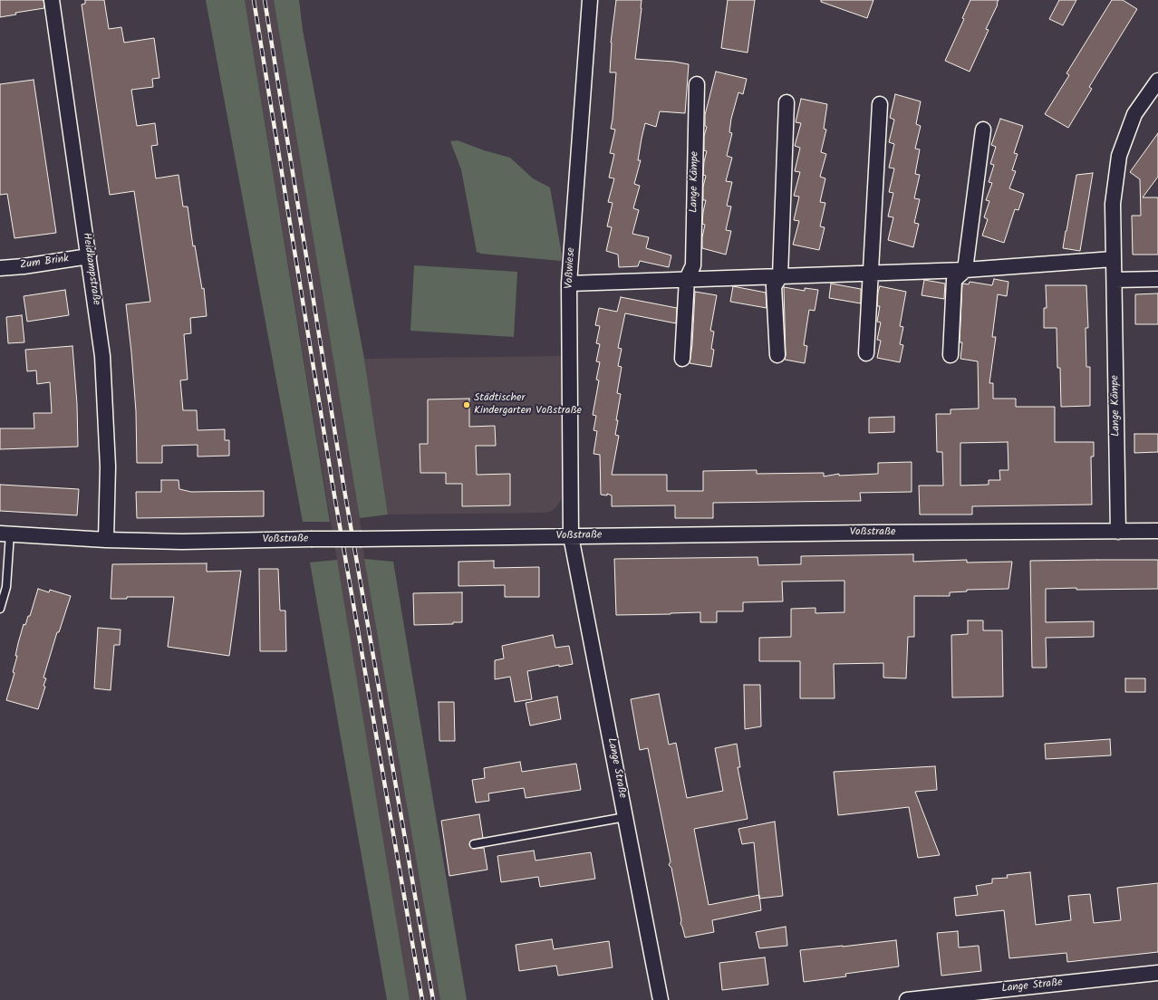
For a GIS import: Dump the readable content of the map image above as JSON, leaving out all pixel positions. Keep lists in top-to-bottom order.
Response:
{
  "streets": {
    "street": [
      "Lange Kämpe",
      "Zum Brink",
      "Voßwiese",
      "Heidkampstraße",
      "Voßstraße",
      "Lange Straße"
    ]
  },
  "crossings": [
    ["Lange Kämpe", "Voßstraße"],
    ["Zum Brink", "Heidkampstraße"],
    ["Voßwiese", "Voßstraße"],
    ["Voßwiese", "Lange Straße"],
    ["Heidkampstraße", "Voßstraße"],
    ["Voßstraße", "Lange Straße"]
  ],
  "places": ["Städtischer Kindergarten Voßstraße"]
}
